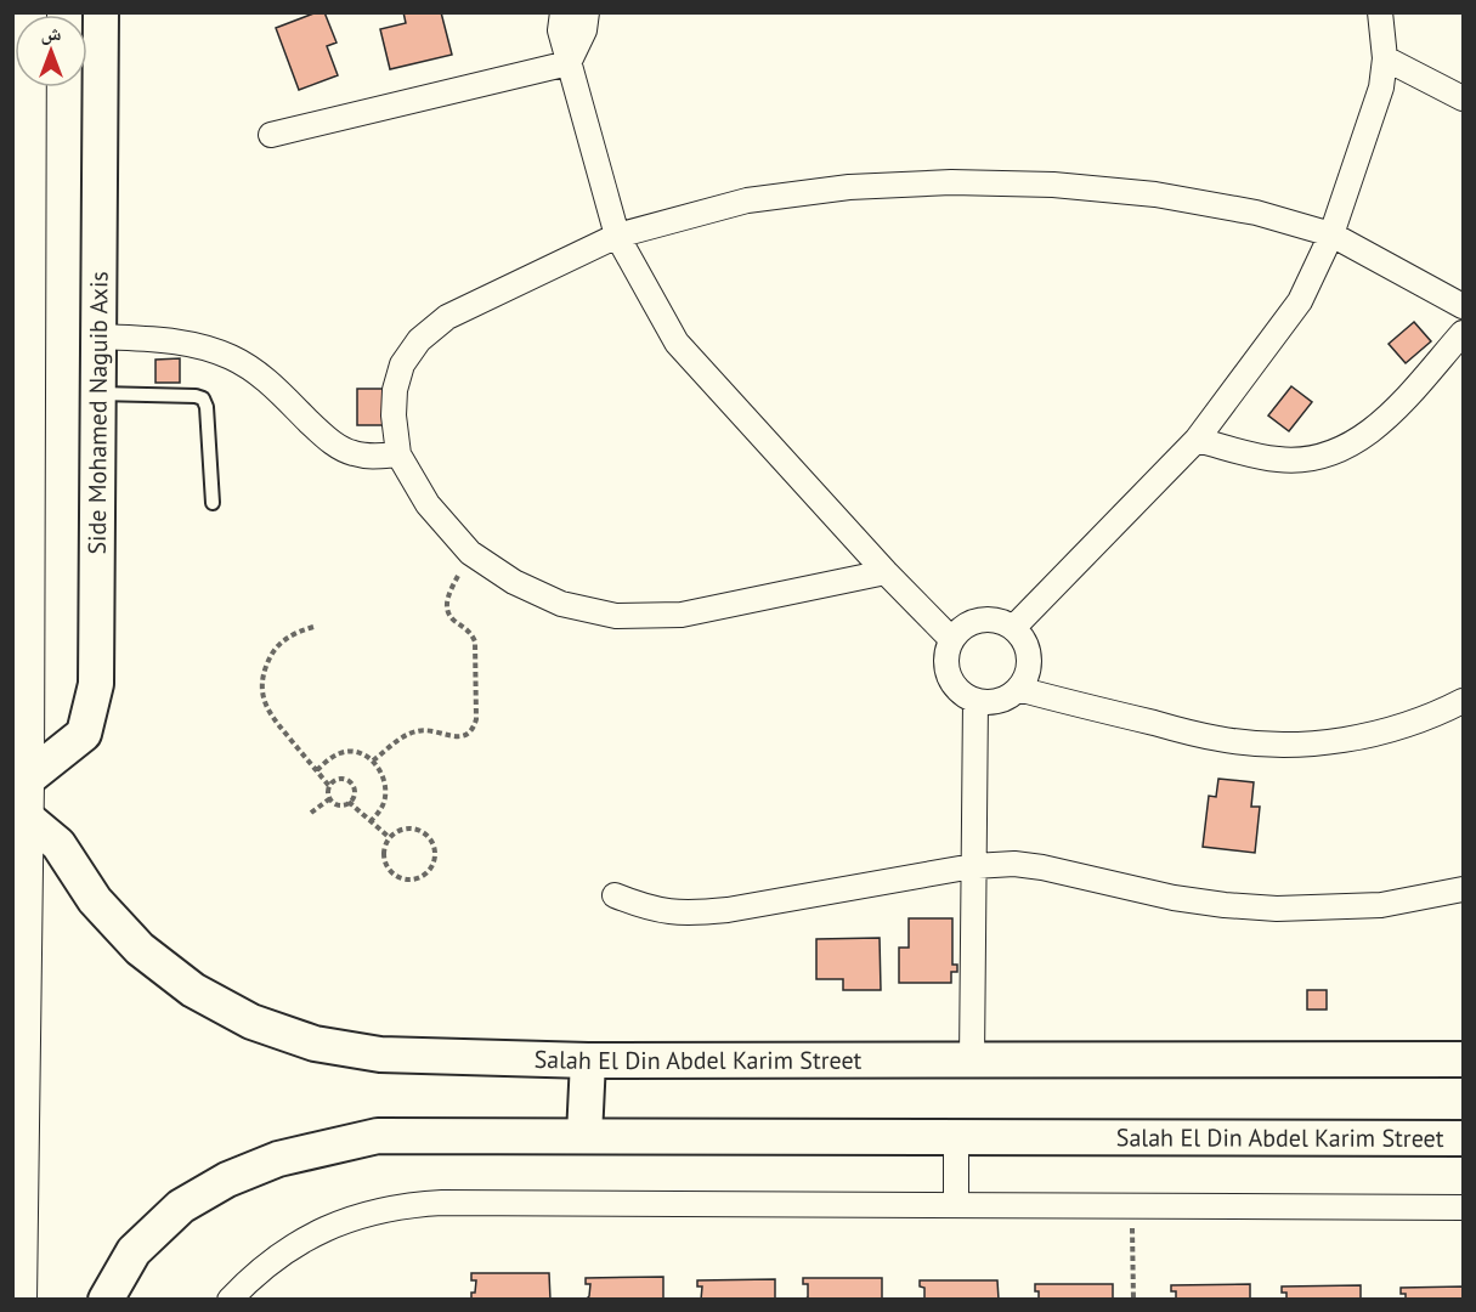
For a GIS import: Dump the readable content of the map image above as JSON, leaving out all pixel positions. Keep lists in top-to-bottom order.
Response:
{
  "streets": {
    "main road": ["Side Mohamed Naguib Axis", "Salah El Din Abdel Karim Street"]
  },
  "crossings": [
    ["Side Mohamed Naguib Axis", "Salah El Din Abdel Karim Street"]
  ],
  "north": "top"
}
